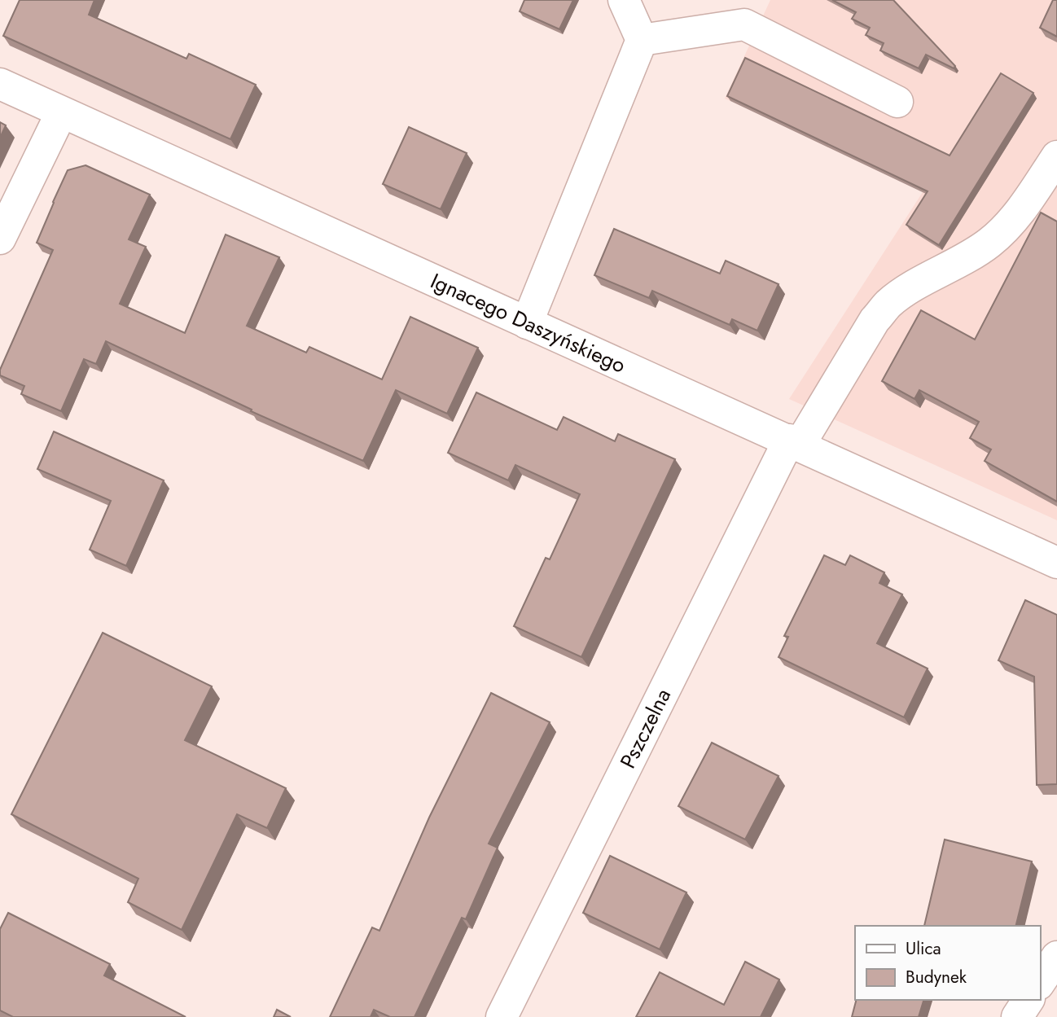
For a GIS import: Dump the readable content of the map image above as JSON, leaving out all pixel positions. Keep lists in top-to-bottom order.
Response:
{
  "streets": {
    "street": ["Ignacego Daszyńskiego", "Pszczelna"]
  },
  "crossings": [
    ["Ignacego Daszyńskiego", "Pszczelna"]
  ],
  "legend": ["Ulica", "Budynek"]
}
